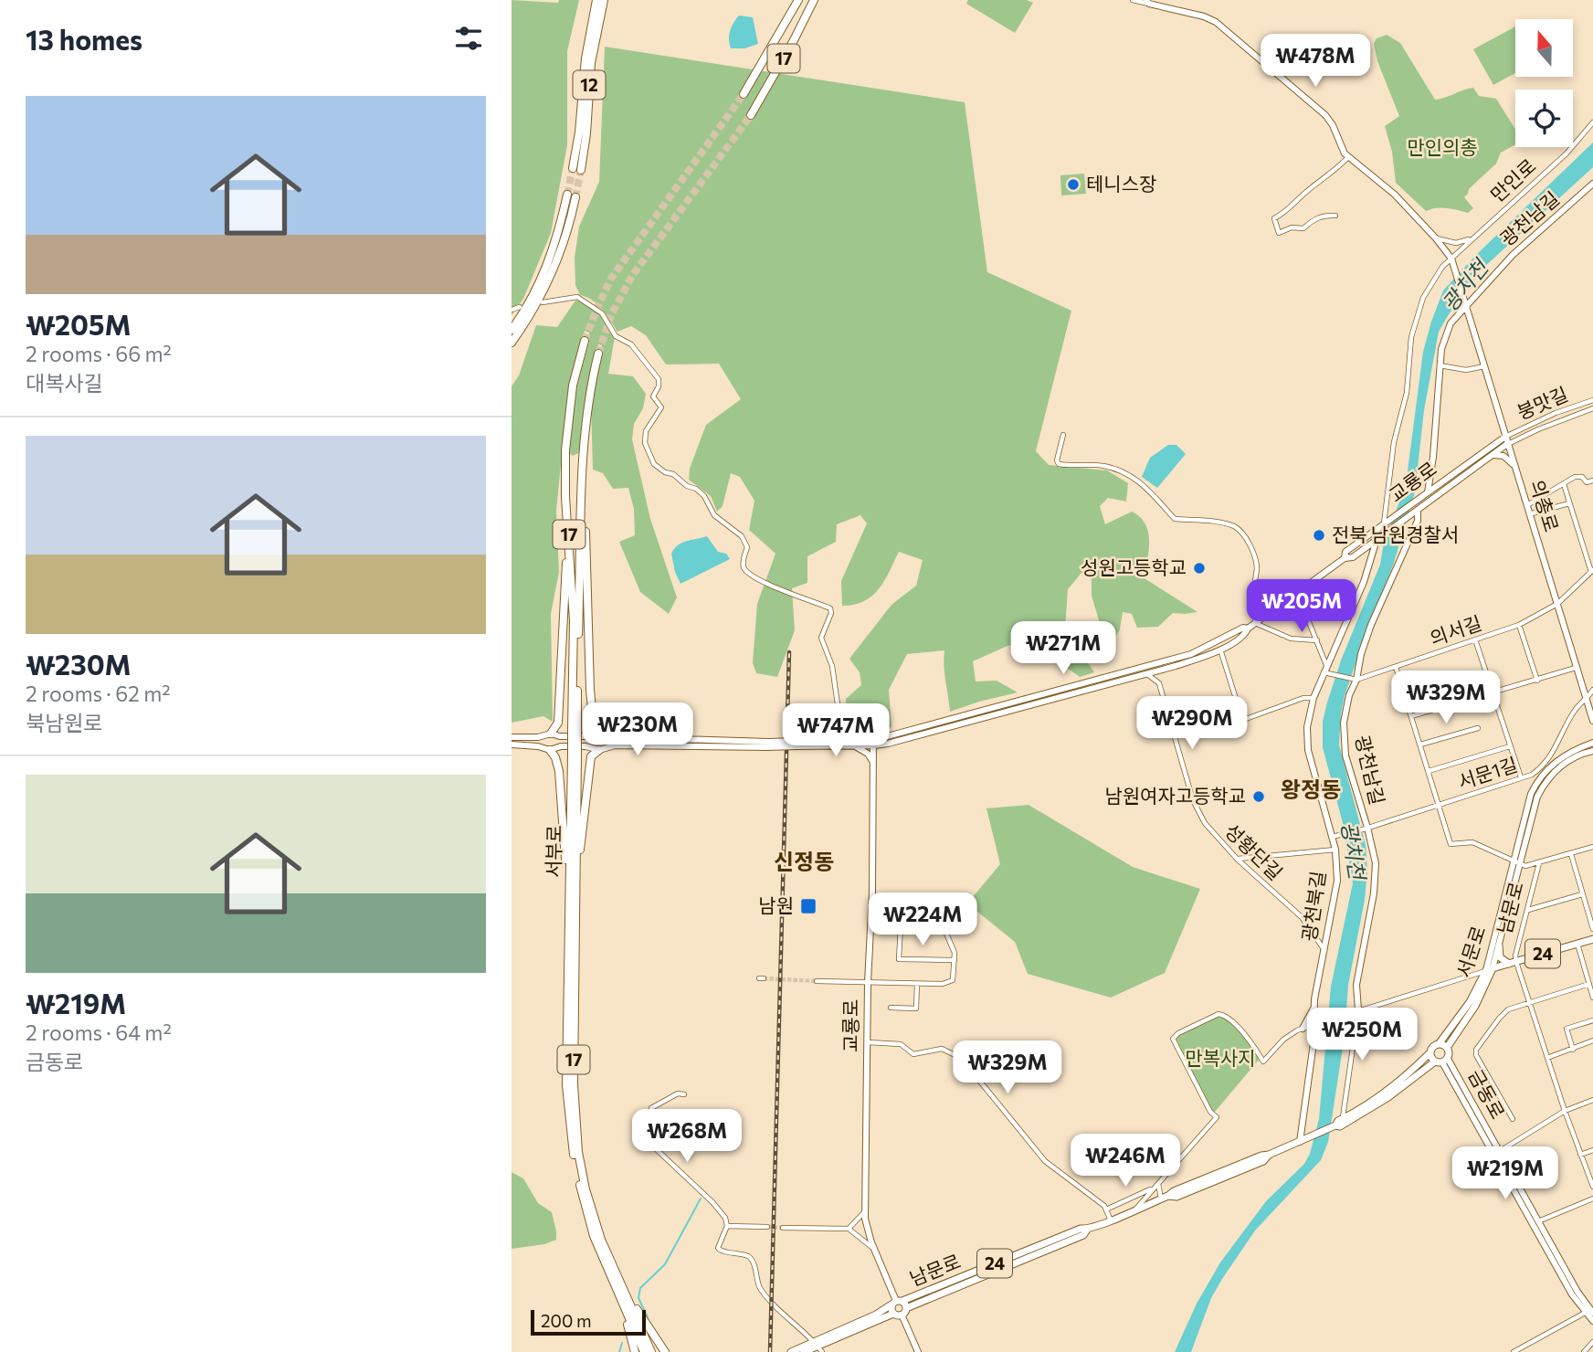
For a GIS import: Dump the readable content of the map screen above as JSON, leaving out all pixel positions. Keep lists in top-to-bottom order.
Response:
{
  "streets": {
    "highway": ["17", "12", "서부로"],
    "main road": [
      "남문로",
      "서문로",
      "24",
      "금동로"
    ],
    "street": [
      "만인로",
      "광천남길",
      "붕맛길",
      "교룡로",
      "의총로",
      "의서길",
      "서문1길",
      "성황단길",
      "광천북길"
    ]
  },
  "crossings": [
    ["만인로", "교룡로"],
    ["만인로", "의총로"],
    ["광천남길", "교룡로"],
    ["광천남길", "의총로"],
    ["광천남길", "의서길"],
    ["광천남길", "서문1길"],
    ["광천남길", "남문로"],
    ["붕맛길", "교룡로"],
    ["붕맛길", "의총로"],
    ["교룡로", "의총로"],
    ["교룡로", "광천북길"],
    ["교룡로", "남문로"],
    ["의총로", "의서길"],
    ["의총로", "서문1길"],
    ["서문1길", "광천북길"],
    ["성황단길", "광천북길"],
    ["광천북길", "남문로"],
    ["남문로", "서문로"],
    ["서문로", "금동로"]
  ],
  "districts": ["왕정동", "신정동"],
  "water": ["광치천"],
  "parks": ["만인의총", "만복사지"],
  "places": {
    "other": [
      "테니스장",
      "전북 남원경찰서",
      "성원고등학교",
      "남원여자고등학교"
    ],
    "transit": ["남원"]
  },
  "scale_bar": "200 m",
  "north": "top",
  "page": {
    "heading": "13 homes",
    "price": [
      "₩478M",
      "₩205M",
      "₩271M",
      "₩329M",
      "₩290M",
      "₩230M",
      "₩747M",
      "₩224M",
      "₩250M",
      "₩329M",
      "₩268M",
      "₩246M",
      "₩219M"
    ],
    "list": [
      {
        "name": "₩205M",
        "note": "2 rooms · 66 m² · 대복사길"
      },
      {
        "name": "₩230M",
        "note": "2 rooms · 62 m² · 북남원로"
      },
      {
        "name": "₩219M",
        "note": "2 rooms · 64 m² · 금동로"
      }
    ],
    "scale": "200 m"
  }
}
